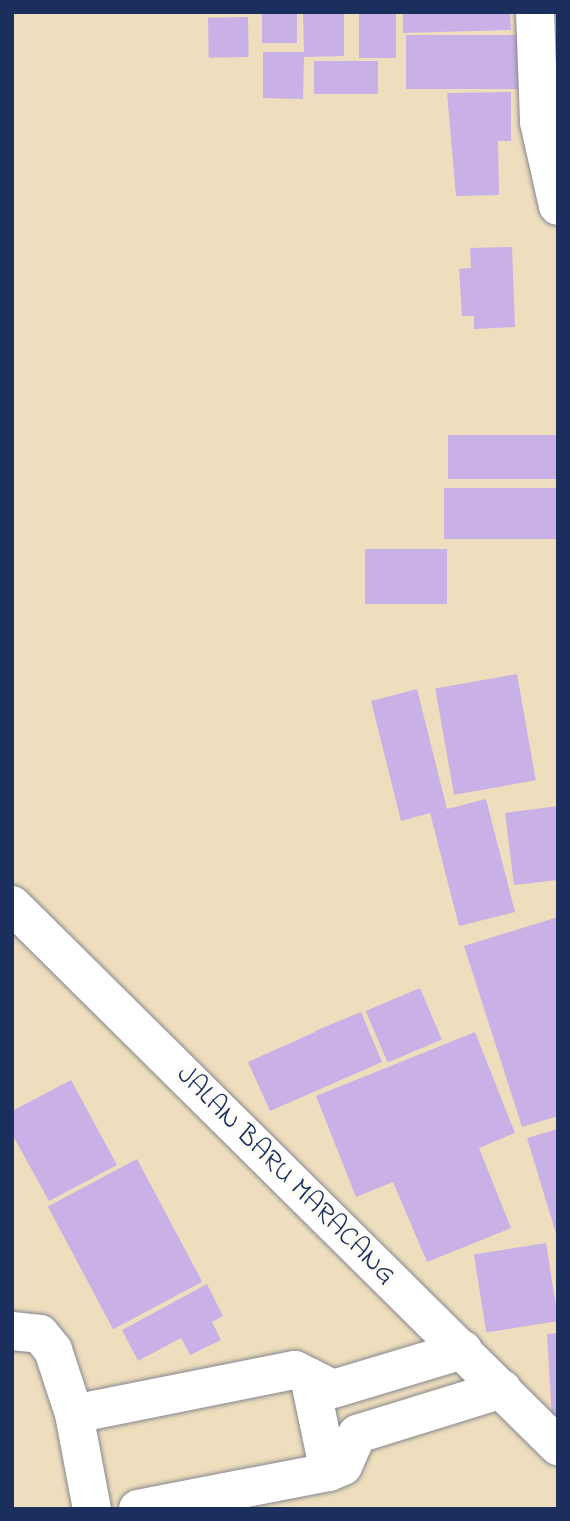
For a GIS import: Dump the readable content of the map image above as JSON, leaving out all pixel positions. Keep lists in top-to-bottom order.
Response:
{
  "streets": {
    "street": ["JALAN BARU MARACANG"]
  }
}
